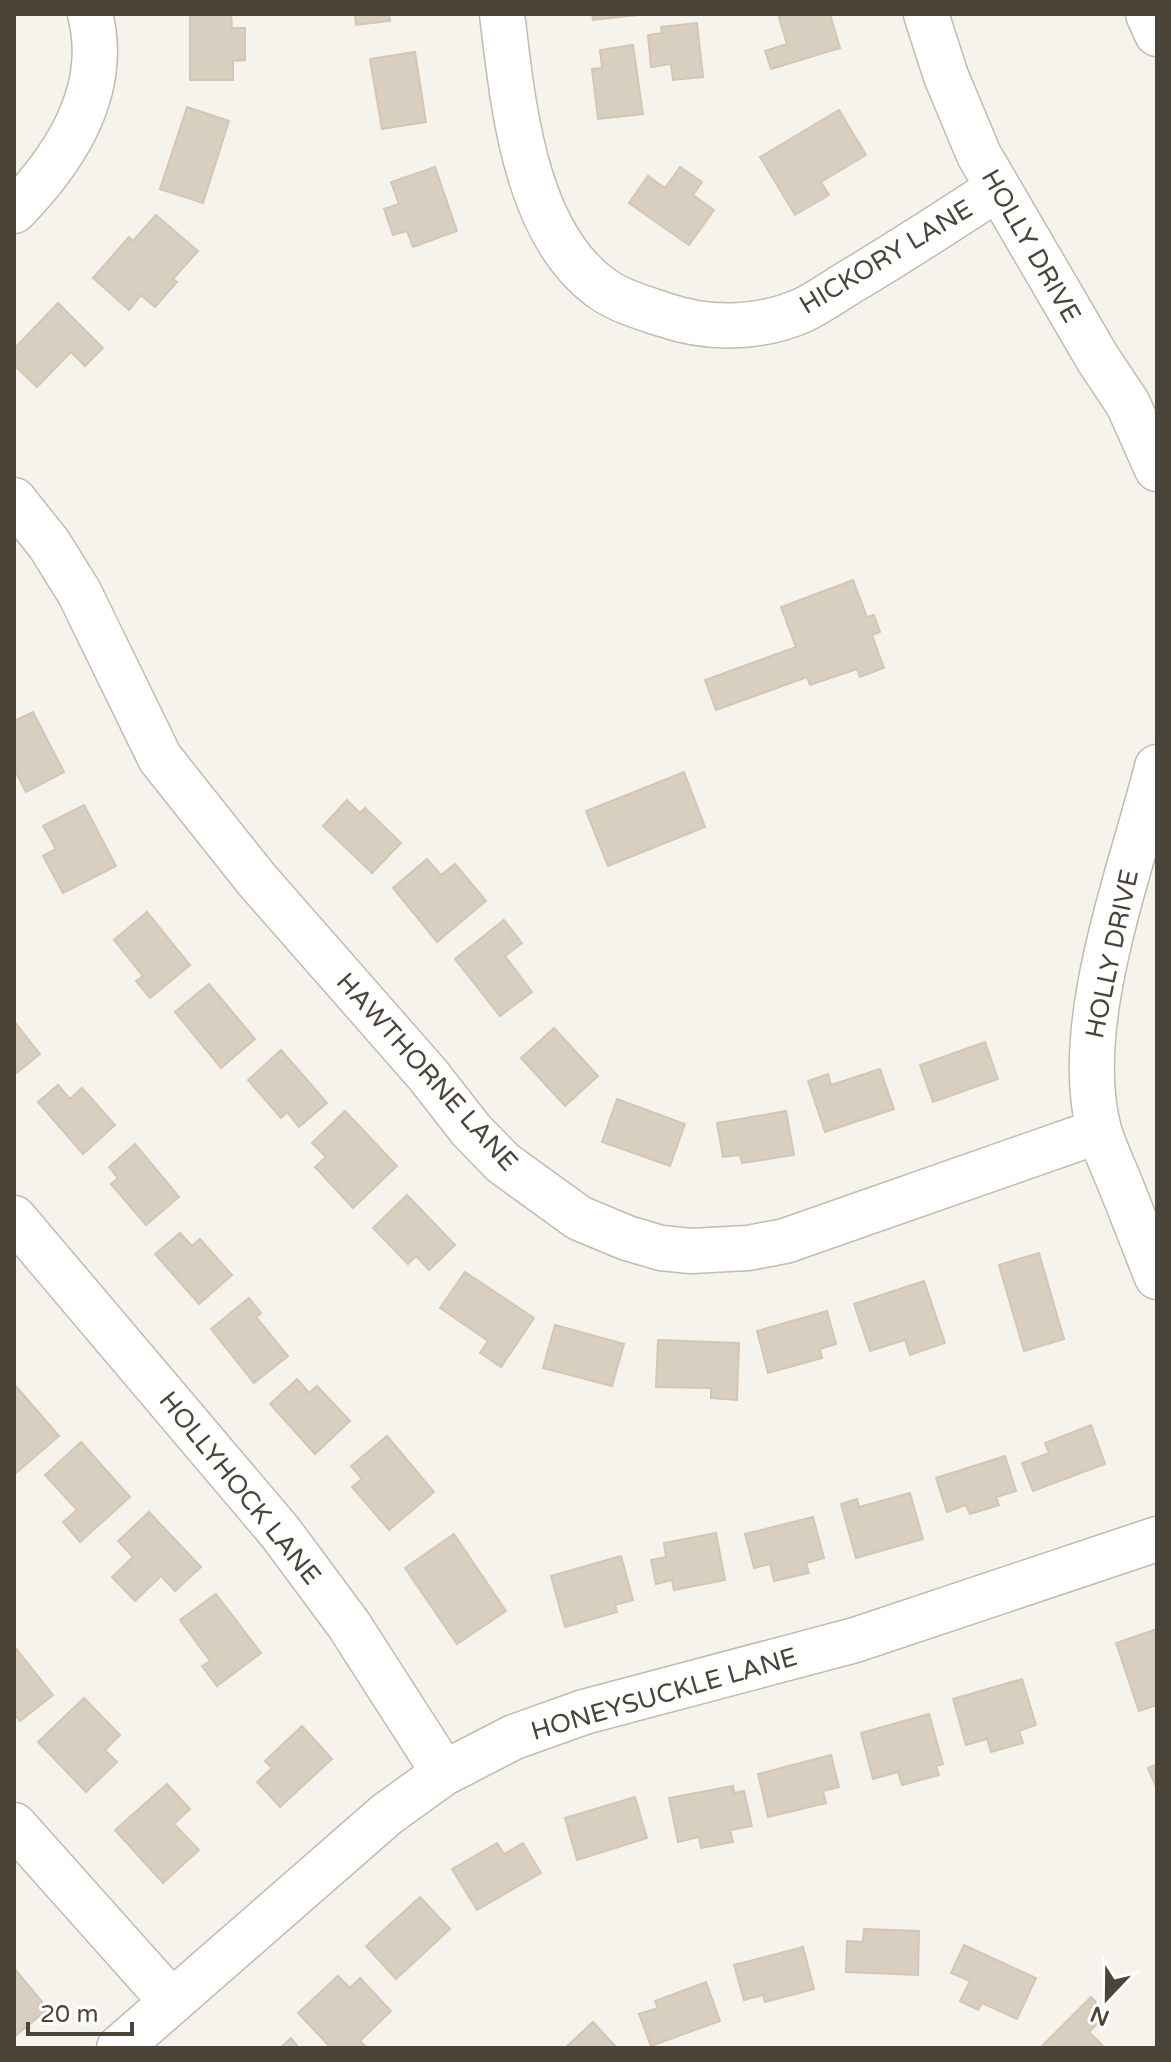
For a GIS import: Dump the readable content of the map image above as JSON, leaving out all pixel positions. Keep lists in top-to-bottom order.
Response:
{
  "streets": {
    "street": [
      "HOLLY DRIVE",
      "HICKORY LANE",
      "HAWTHORNE LANE",
      "HOLLYHOCK LANE",
      "HONEYSUCKLE LANE"
    ]
  },
  "crossings": [
    ["HOLLY DRIVE", "HICKORY LANE"],
    ["HOLLY DRIVE", "HAWTHORNE LANE"],
    ["HOLLYHOCK LANE", "HONEYSUCKLE LANE"]
  ],
  "scale_bar": "20 m",
  "north": "bottom"
}
